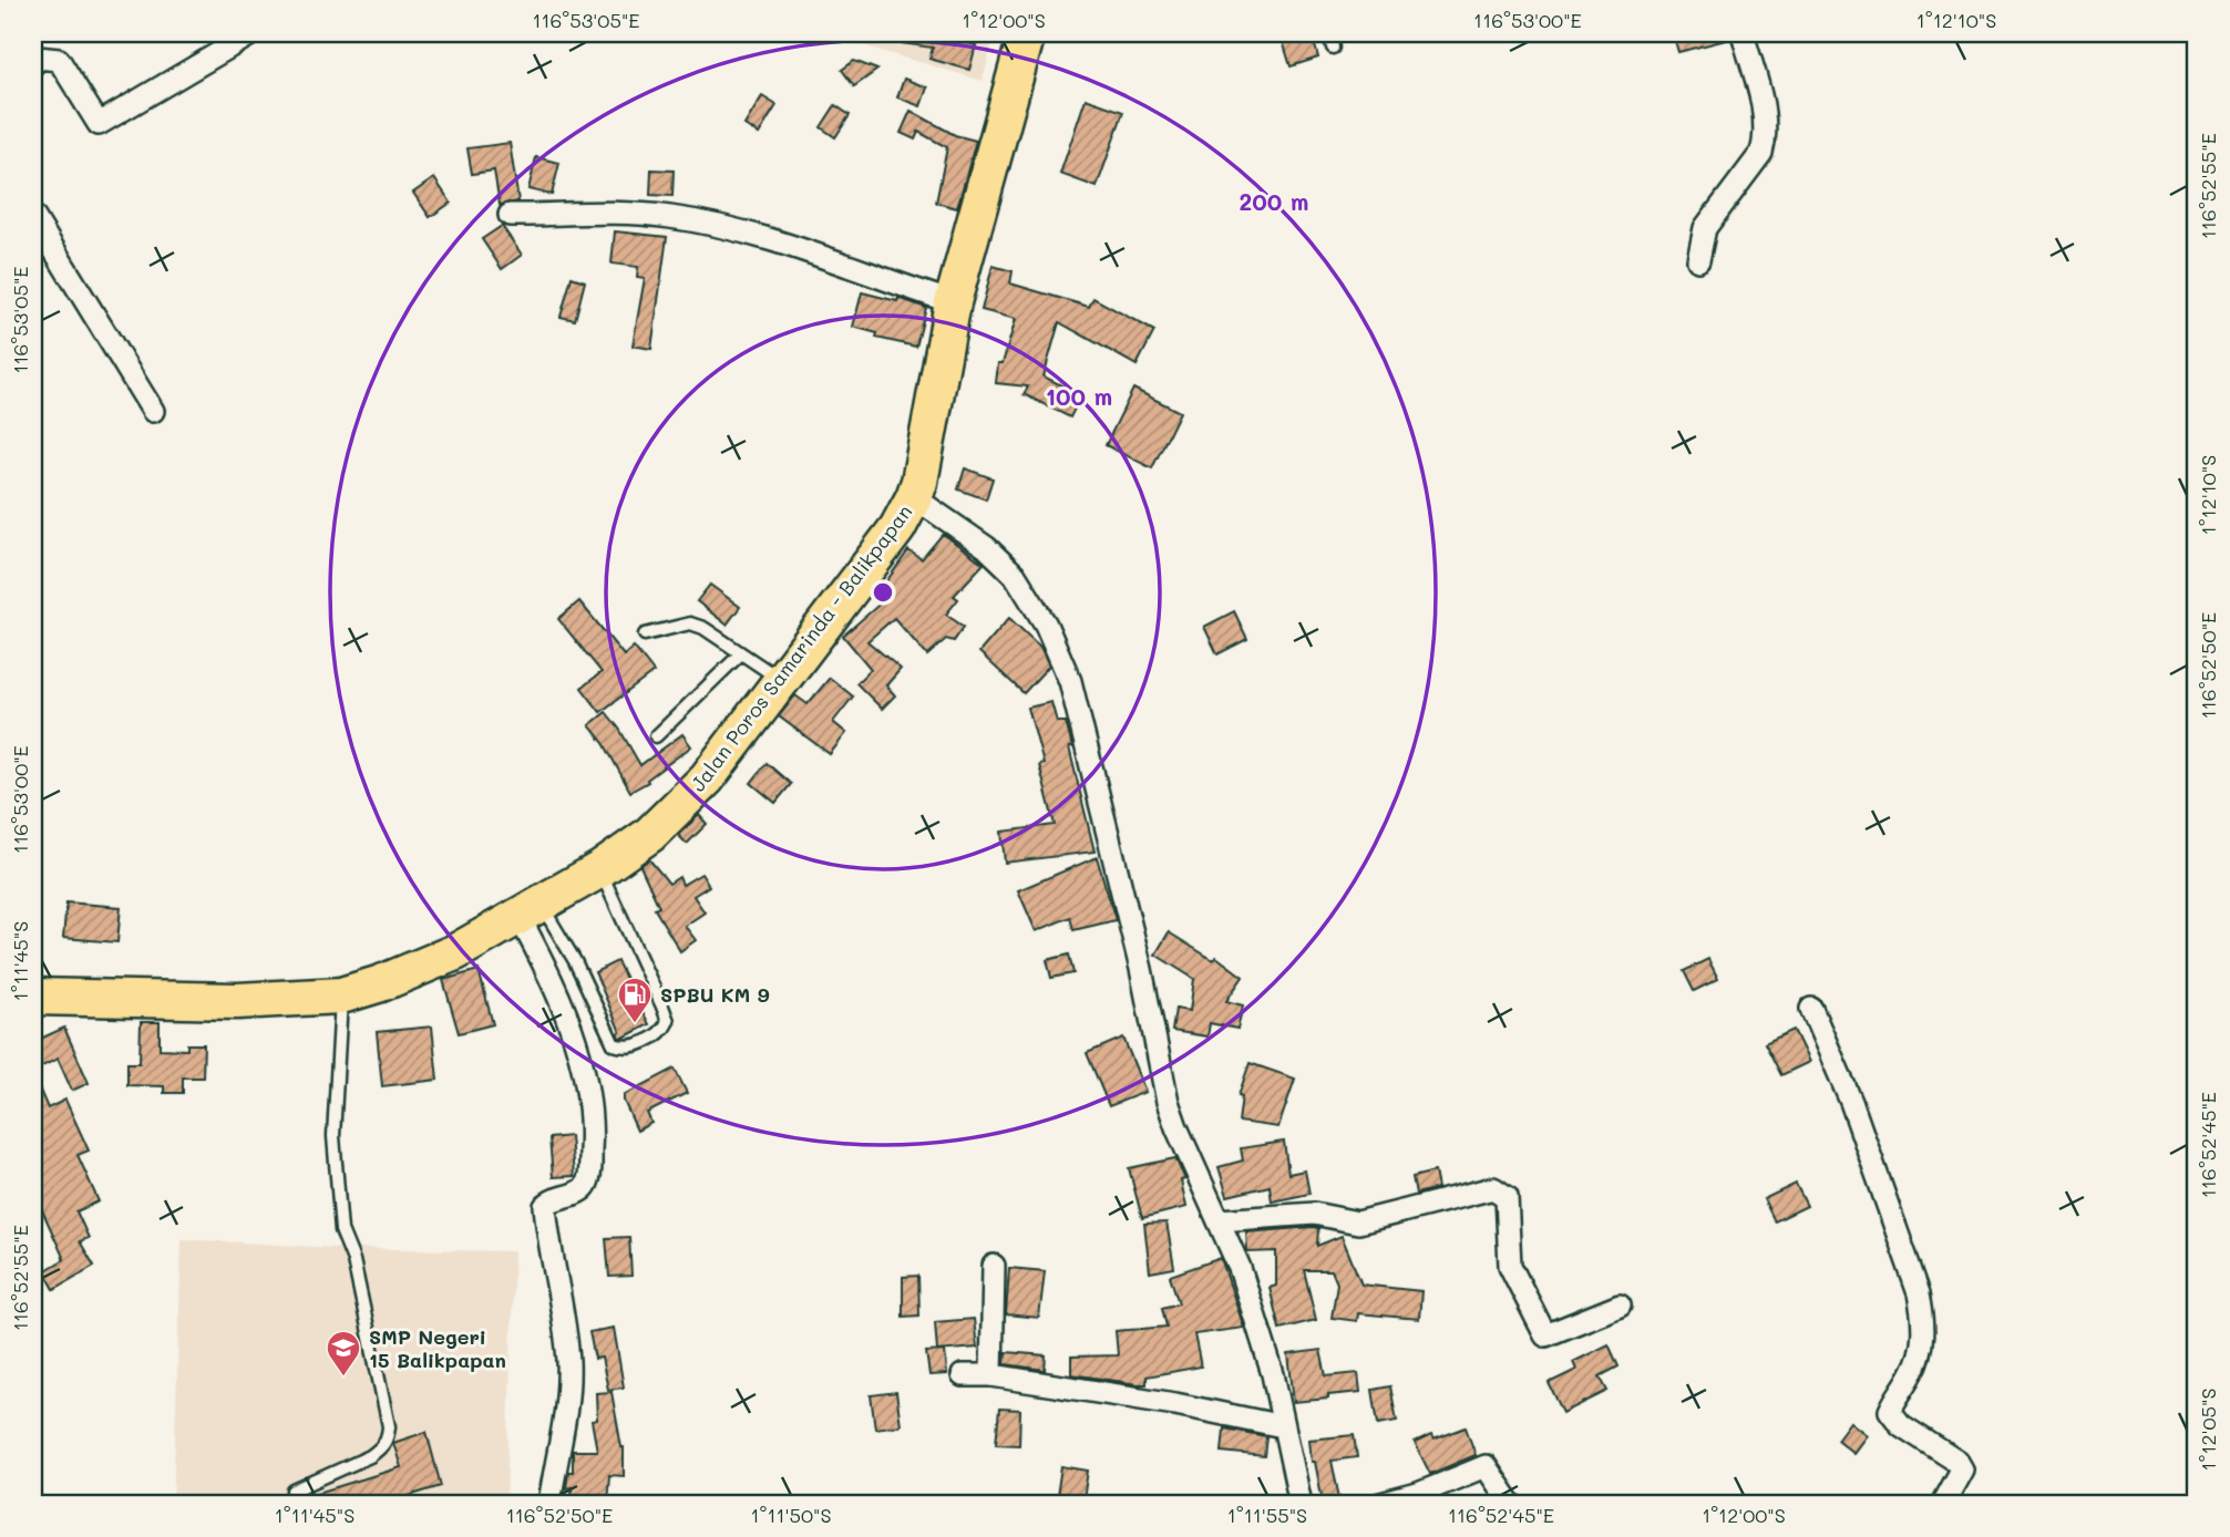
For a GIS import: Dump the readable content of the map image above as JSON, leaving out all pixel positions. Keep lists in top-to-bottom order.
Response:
{
  "streets": {
    "highway": ["Jalan Poros Samarinda - Balikpapan"]
  },
  "places": {
    "fuel station": ["SPBU KM 9"],
    "school or university": ["SMP Negeri 15 Balikpapan"]
  },
  "coordinates": [
    "116°53'05\"E",
    "1°12'00\"S",
    "116°53'00\"E",
    "1°12'10\"S",
    "116°52'55\"E",
    "116°52'50\"E",
    "1°11'45\"S",
    "116°52'45\"E",
    "1°12'05\"S",
    "1°11'50\"S",
    "1°11'55\"S"
  ],
  "rings": ["200 m", "100 m"]
}
